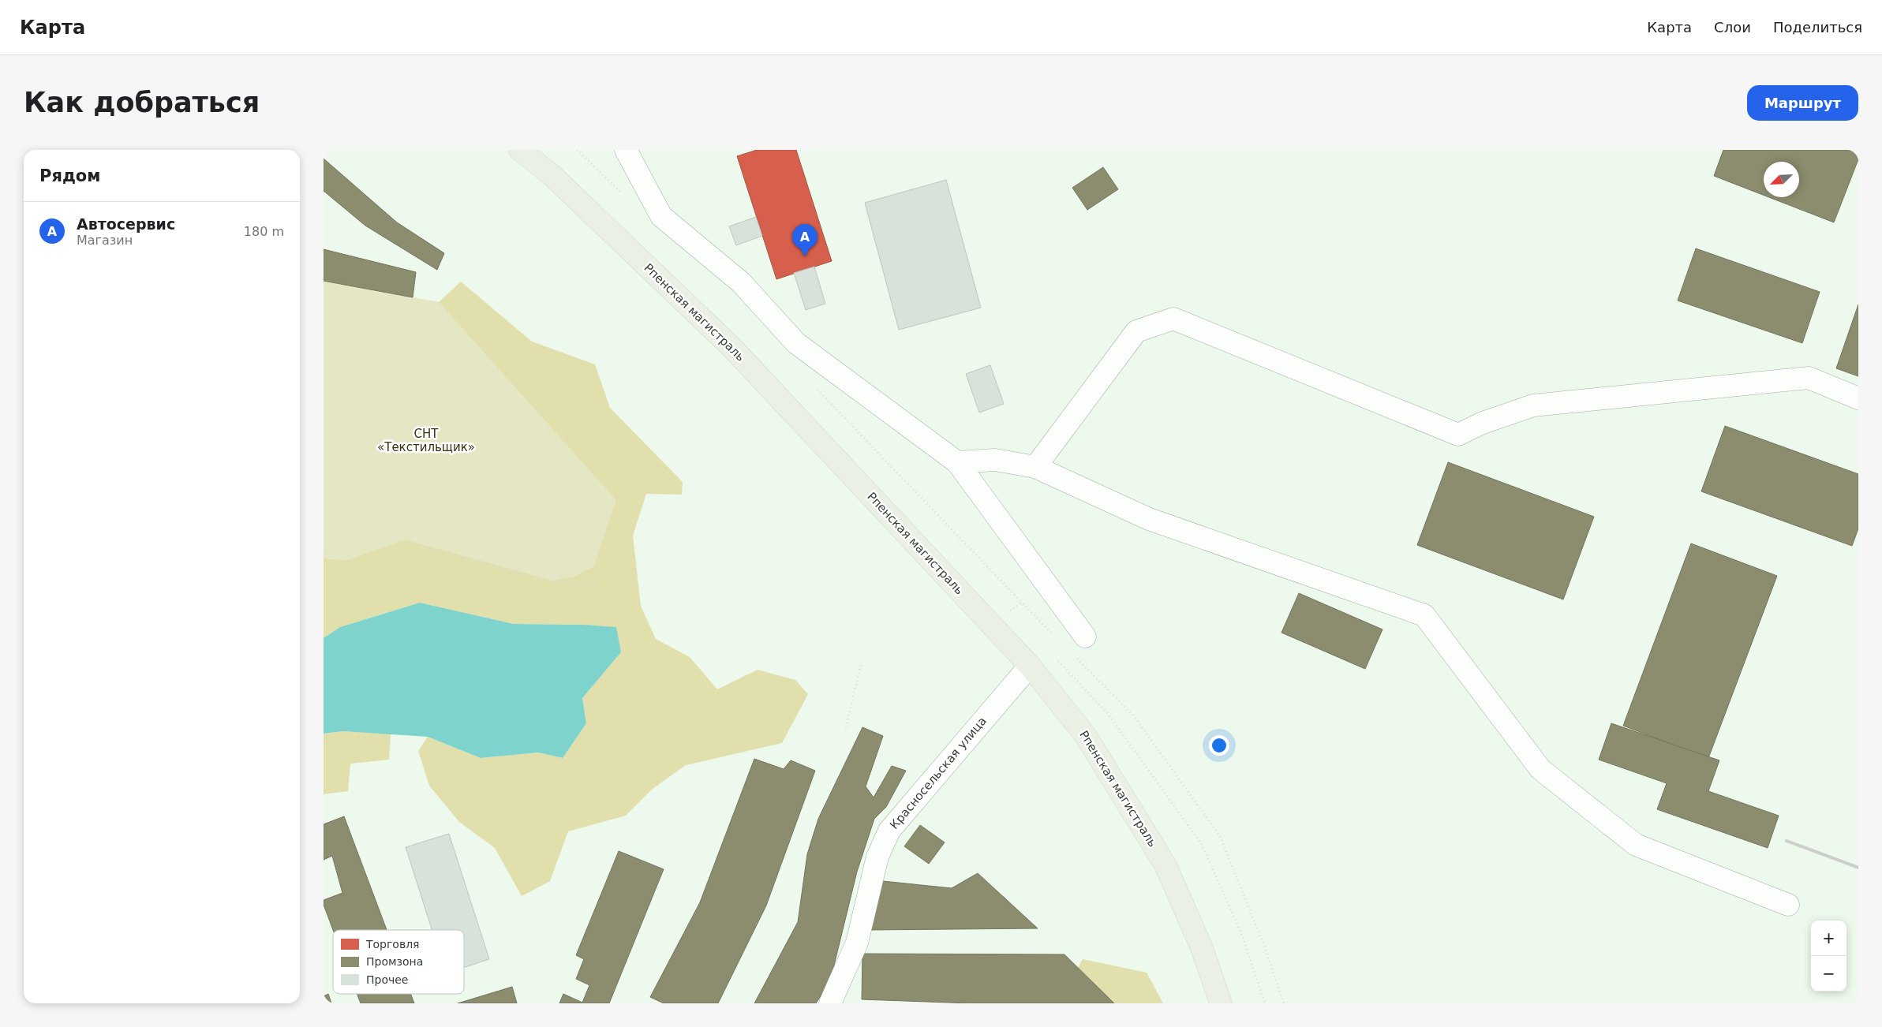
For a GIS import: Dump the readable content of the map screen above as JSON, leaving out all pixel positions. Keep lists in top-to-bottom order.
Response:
{
  "streets": {
    "main road": ["Рпенская магистраль"],
    "street": ["Красносельская улица"]
  },
  "crossings": [
    ["Рпенская магистраль", "Красносельская улица"]
  ],
  "parks": ["СНТ «Текстильщик»"],
  "legend": ["Торговля", "Промзона", "Прочее"],
  "north": "bottom left",
  "page": {
    "header": "Карта",
    "nav": ["Карта", "Слои", "Поделиться"],
    "buttons": "Маршрут",
    "title": "Как добраться",
    "heading": "Рядом",
    "list": [
      {
        "mark": "A",
        "name": "Автосервис",
        "note": "Магазин",
        "value": "180 m"
      }
    ],
    "pins": "A",
    "map_buttons": ["+", "−"]
  }
}
